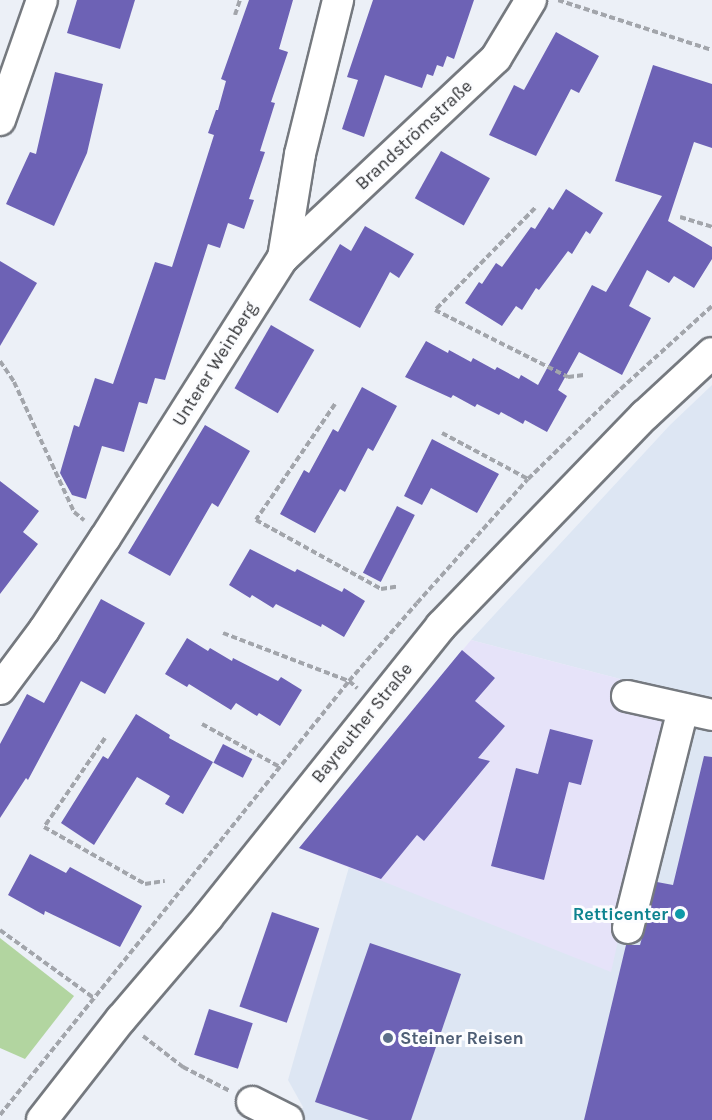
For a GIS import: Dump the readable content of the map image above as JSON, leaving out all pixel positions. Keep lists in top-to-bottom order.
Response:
{
  "streets": {
    "street": ["Brandströmstraße", "Unterer Weinberg", "Bayreuther Straße"]
  },
  "crossings": [
    ["Brandströmstraße", "Unterer Weinberg"]
  ],
  "places": ["Retticenter", "Steiner Reisen"]
}
